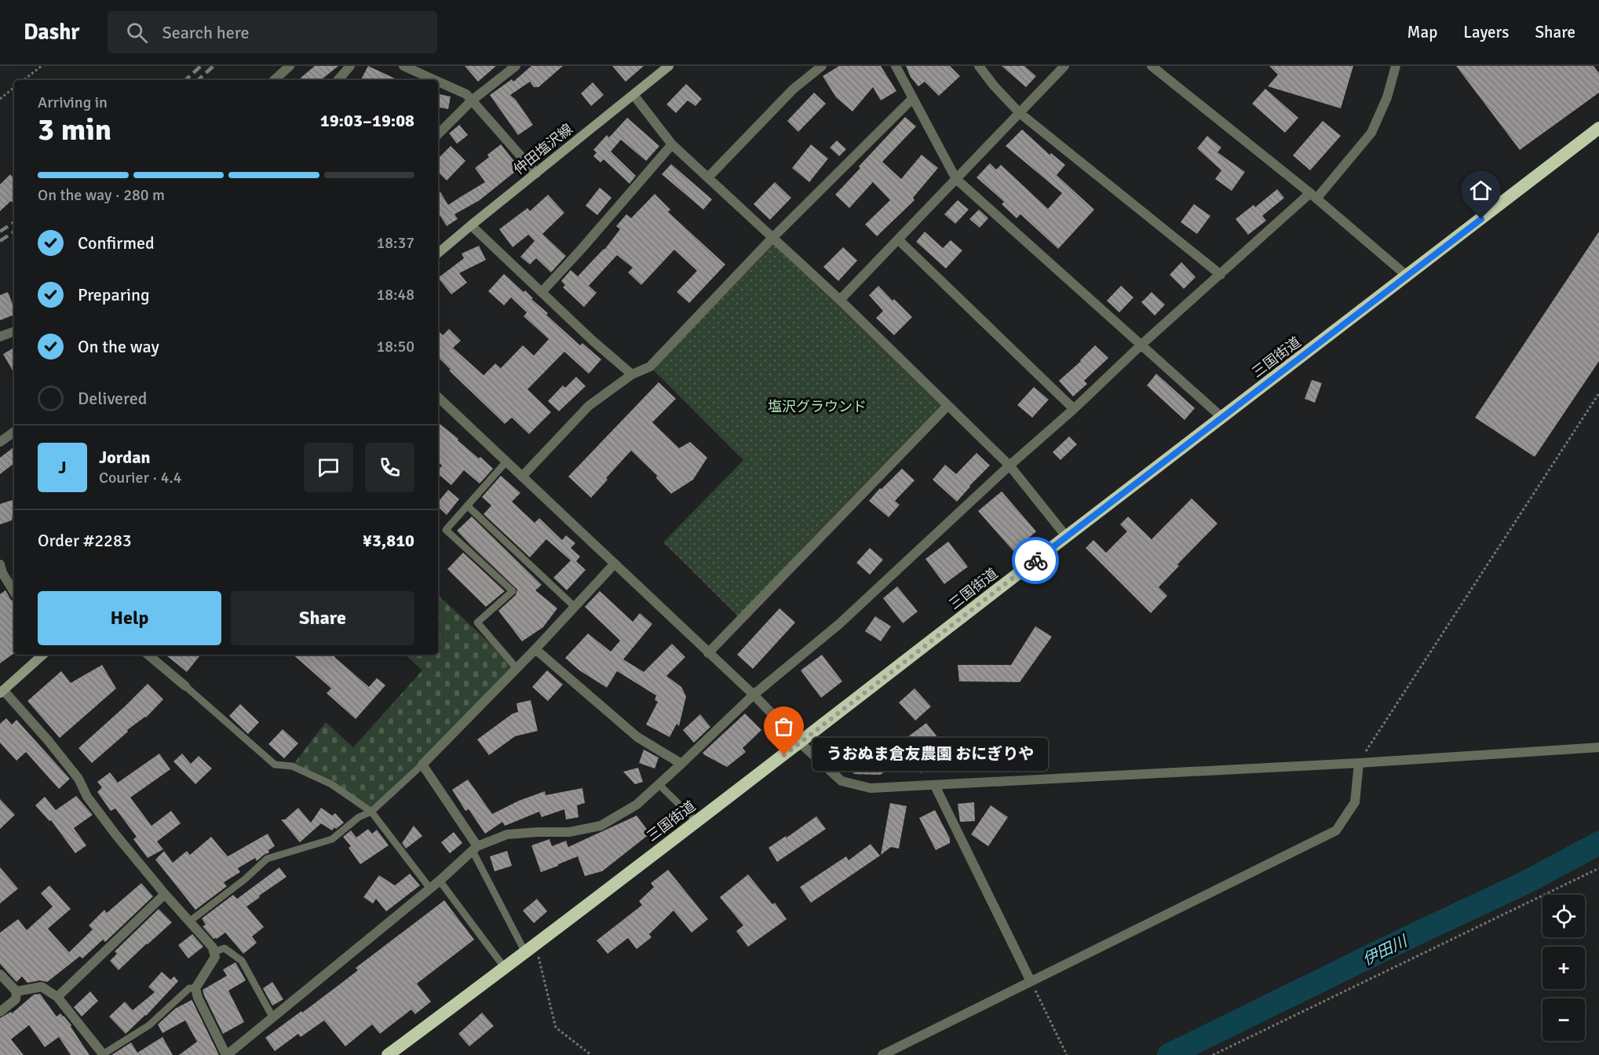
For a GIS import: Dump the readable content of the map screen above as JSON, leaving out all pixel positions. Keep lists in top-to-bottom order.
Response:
{
  "streets": {
    "highway": ["三国街道"],
    "main road": ["仲田塩沢線"]
  },
  "water": ["伊田川"],
  "parks": ["塩沢グラウンド"],
  "places": ["うおぬま倉友農園 おにぎりや"],
  "page": {
    "header": "Dashr",
    "search": "Search here",
    "nav": ["Map", "Layers", "Share"],
    "heading": ["3 min", "Arriving in", "19:03–19:08"],
    "panel": [
      "Jordan",
      "Courier · 4.4",
      "Order #2283",
      "¥3,810"
    ],
    "bar": "On the way · 280 m",
    "list": [
      ["Confirmed", "18:37"],
      ["Preparing", "18:48"],
      ["On the way", "18:50"],
      "Delivered"
    ],
    "round": "J",
    "buttons": ["Help", "Share"],
    "bubble": "うおぬま倉友農園 おにぎりや",
    "map_buttons": ["+", "−"]
  }
}
